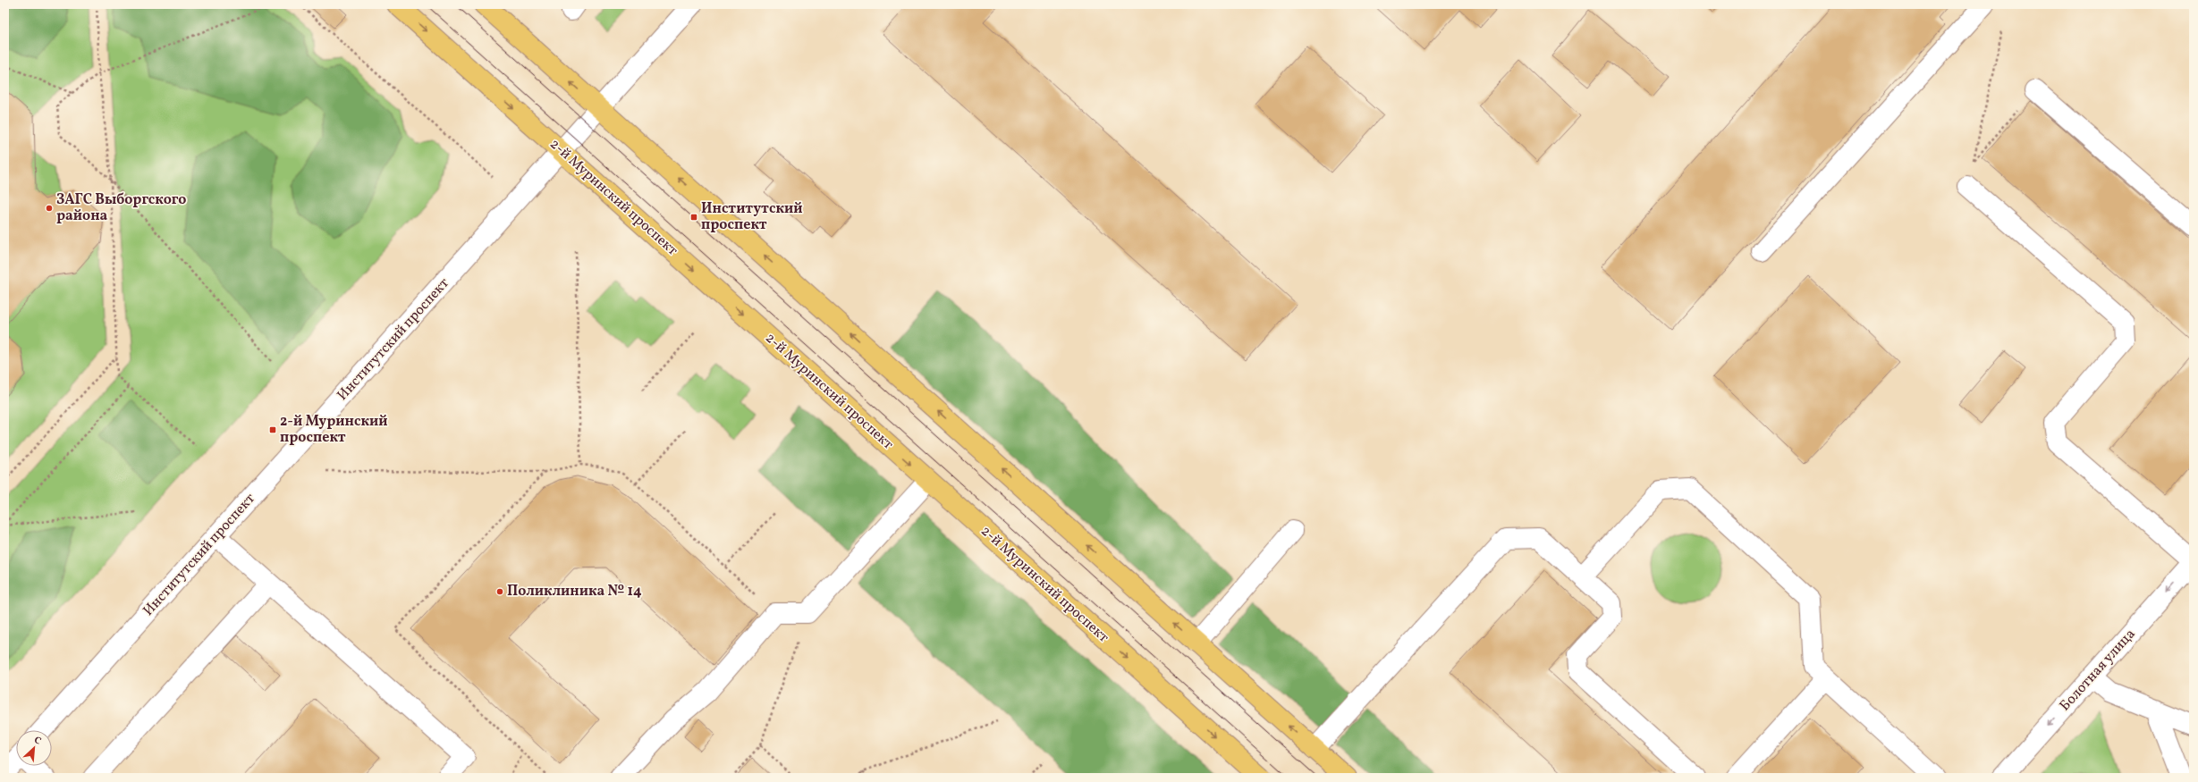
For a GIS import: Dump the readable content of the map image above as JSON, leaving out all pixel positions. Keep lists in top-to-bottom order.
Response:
{
  "streets": {
    "main road": ["2-й Муринский проспект"],
    "street": ["Институтский проспект", "Болотная улица"]
  },
  "crossings": [
    ["2-й Муринский проспект", "Институтский проспект"]
  ],
  "one_way": ["Болотная улица"],
  "places": {
    "other": ["ЗАГС Выборгского района", "Поликлиника № 14"],
    "transit": ["Институтский проспект", "2-й Муринский проспект"]
  },
  "north": "top right"
}
